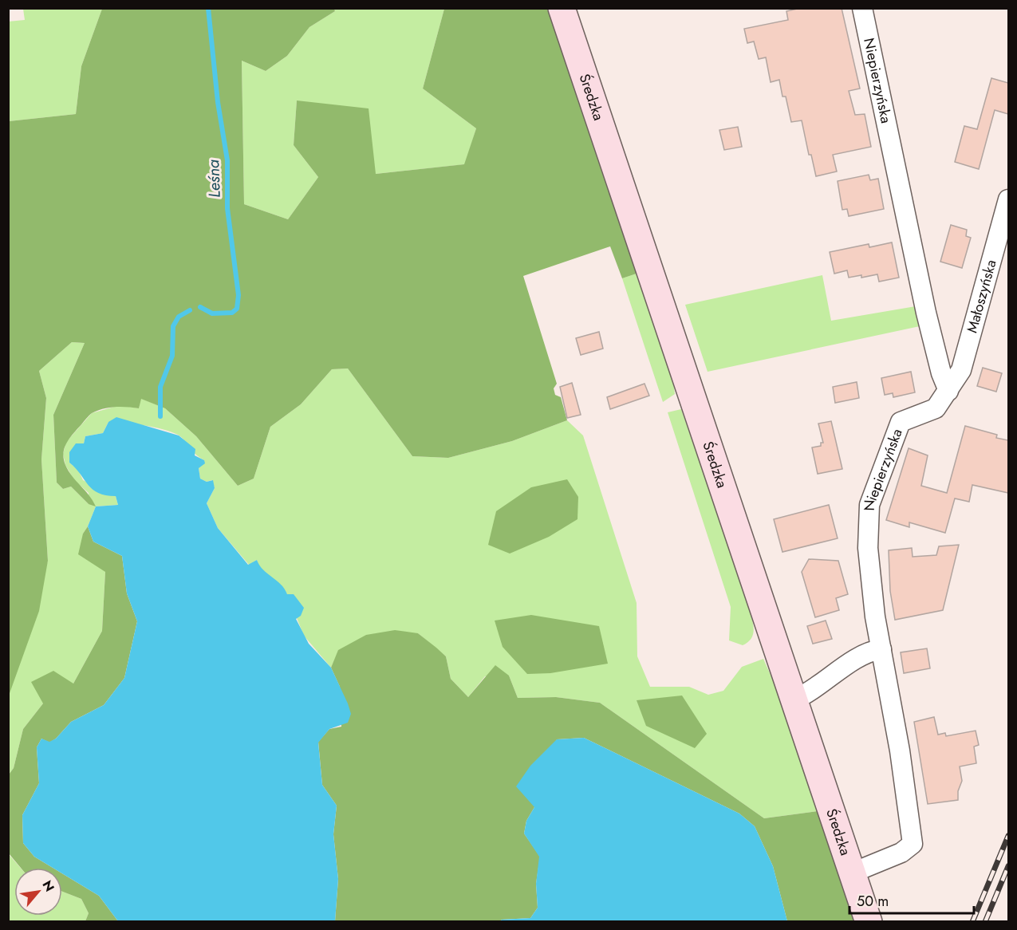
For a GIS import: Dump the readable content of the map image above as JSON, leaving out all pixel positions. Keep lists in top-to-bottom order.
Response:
{
  "streets": {
    "main road": ["Średzka"],
    "street": ["Niepierzyńska", "Małoszyńska"]
  },
  "crossings": [
    ["Niepierzyńska", "Średzka"],
    ["Niepierzyńska", "Małoszyńska"]
  ],
  "water": ["Leśna"],
  "scale_bar": "50 m",
  "north": "top right"
}
